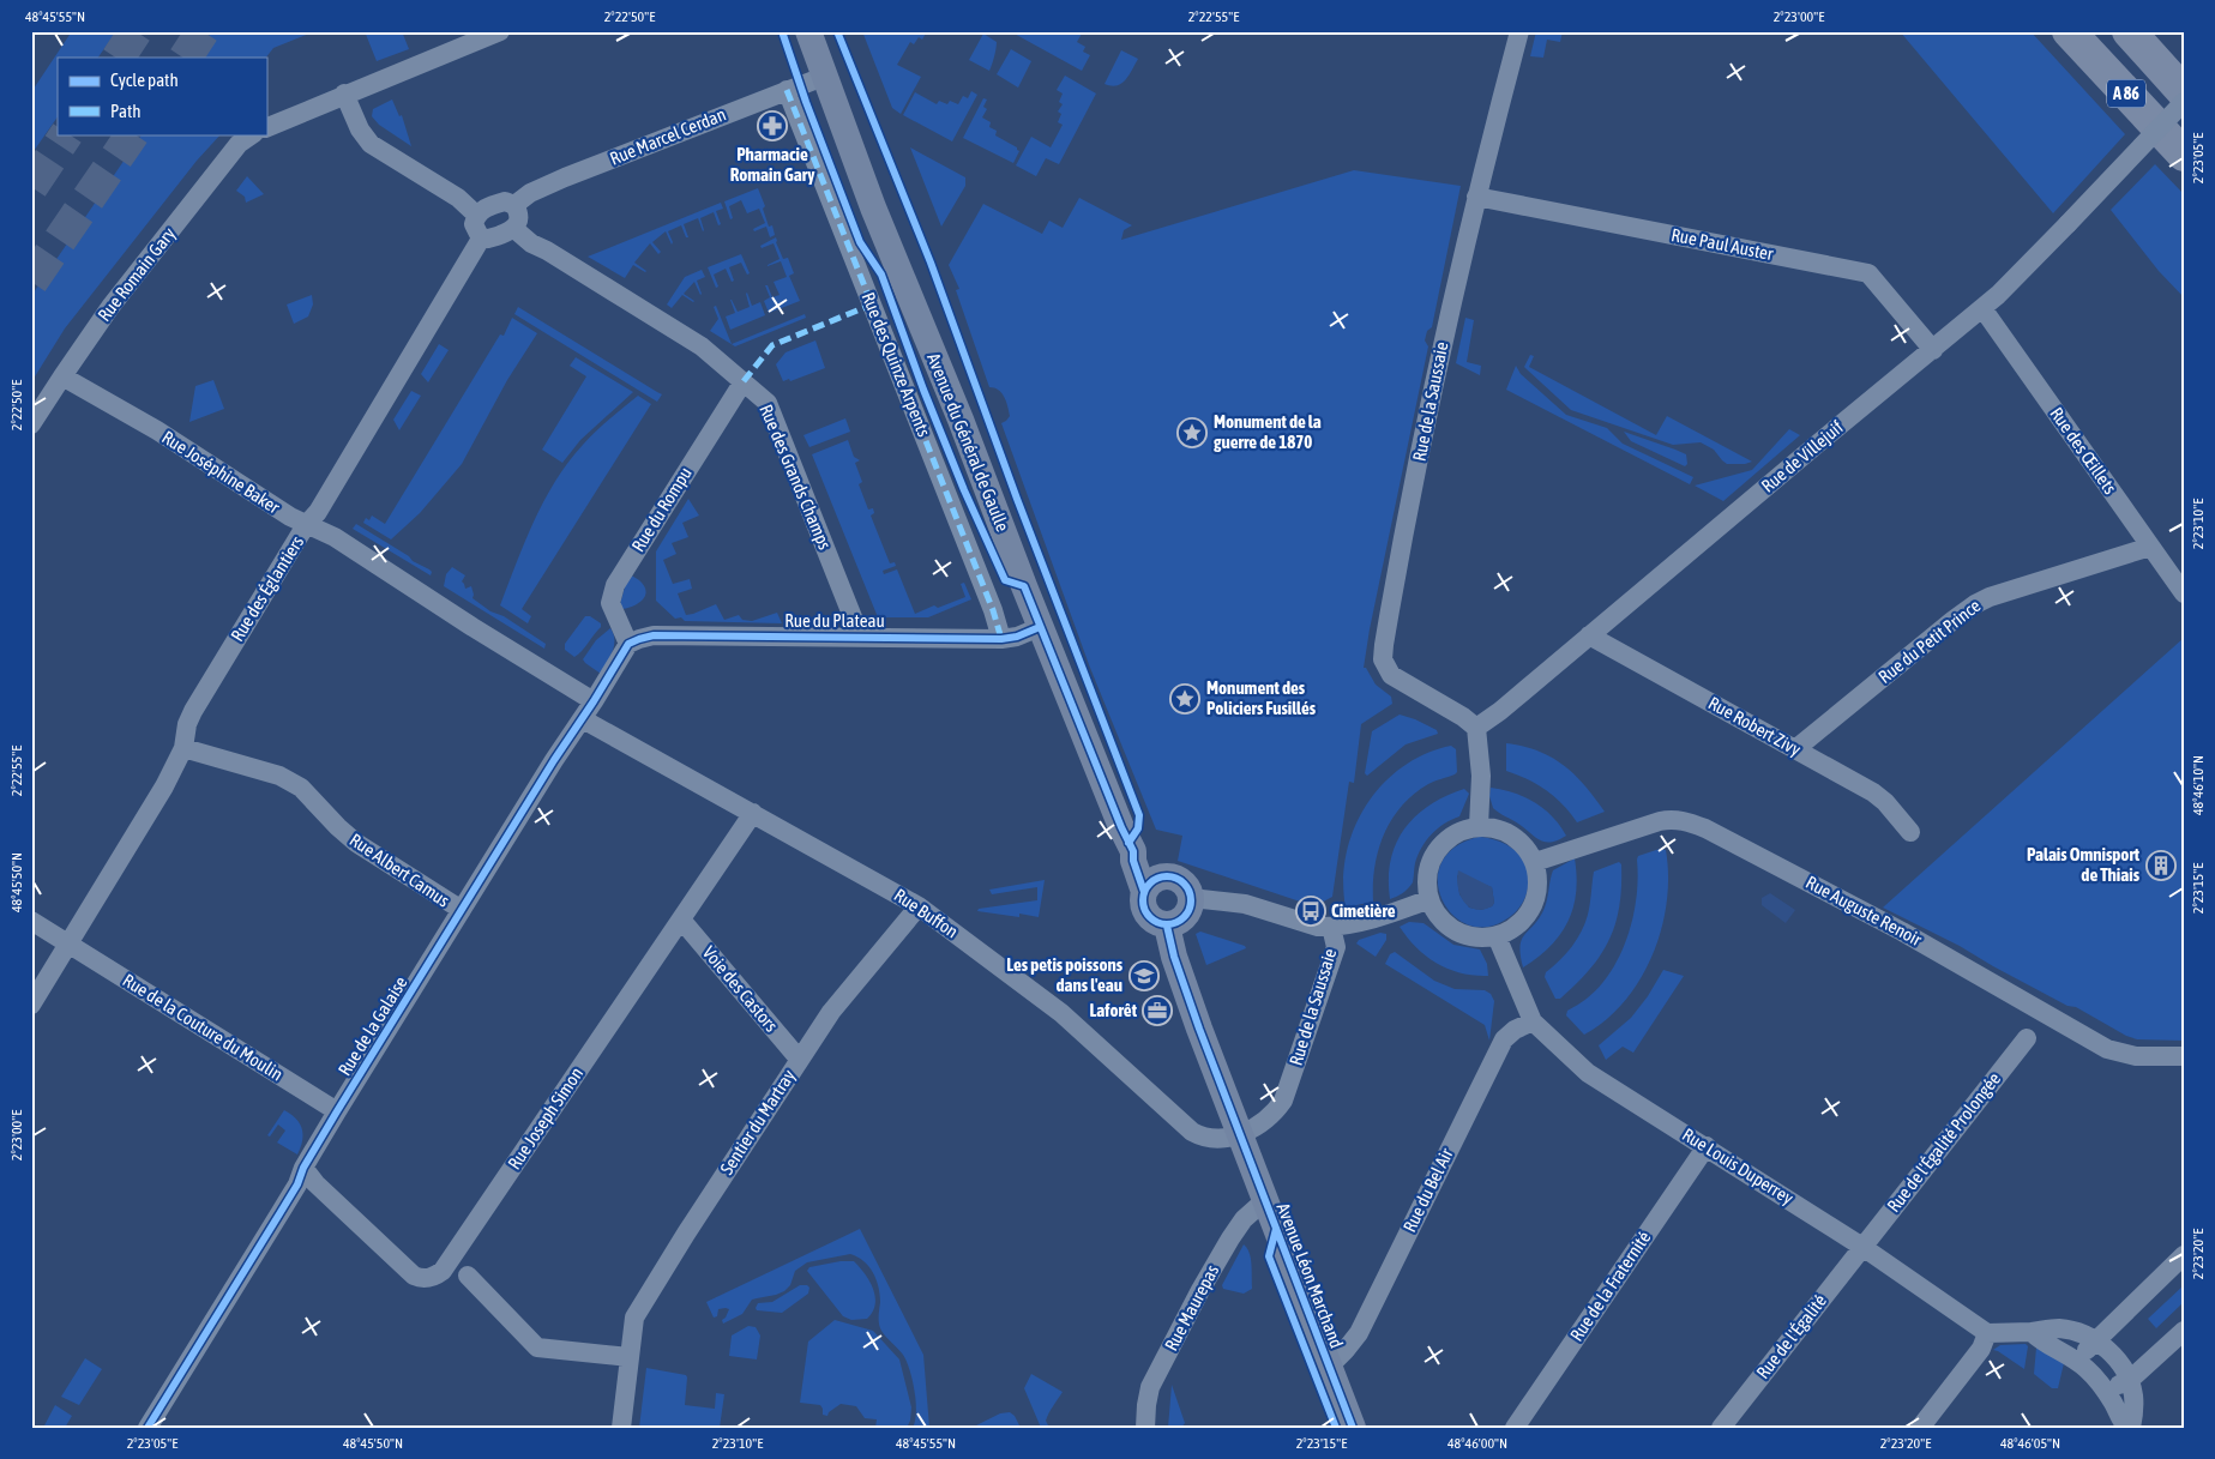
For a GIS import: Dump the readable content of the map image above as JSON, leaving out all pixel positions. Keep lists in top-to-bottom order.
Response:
{
  "streets": {
    "highway": ["A 86"],
    "main road": ["Avenue du Général de Gaulle", "Avenue Léon Marchand"],
    "street": [
      "Rue Marcel Cerdan",
      "Rue Paul Auster",
      "Rue Romain Gary",
      "Rue des Quinze Arpents",
      "Rue de la Saussaie",
      "Rue des Œillets",
      "Rue de Villejuif",
      "Rue Joséphine Baker",
      "Rue des Grands Champs",
      "Rue du Rompu",
      "Rue des Églantiers",
      "Rue du Plateau",
      "Rue du Petit Prince",
      "Rue Robert Zivy",
      "Rue Albert Camus",
      "Rue Auguste Renoir",
      "Rue Buffon",
      "Voie des Castors",
      "Rue de la Galaise",
      "Rue de la Couture du Moulin",
      "Rue Joseph Simon",
      "Sentier du Martray",
      "Rue de l'Égalité Prolongée",
      "Rue Louis Duperrey",
      "Rue du Bel Air",
      "Rue de la Fraternité",
      "Rue Maurepas",
      "Rue de l'Égalité"
    ]
  },
  "crossings": [
    ["Rue Marcel Cerdan", "Rue des Quinze Arpents"],
    ["Rue Marcel Cerdan", "Avenue du Général de Gaulle"],
    ["Rue Marcel Cerdan", "Rue des Grands Champs"],
    ["Rue Marcel Cerdan", "Rue des Églantiers"],
    ["Rue Paul Auster", "Rue de la Saussaie"],
    ["Rue Paul Auster", "Rue de Villejuif"],
    ["Rue Romain Gary", "Rue Joséphine Baker"],
    ["Rue des Quinze Arpents", "Rue du Plateau"],
    ["Rue de la Saussaie", "Rue de Villejuif"],
    ["Rue de la Saussaie", "Rue Buffon"],
    ["Rue de la Saussaie", "Avenue Léon Marchand"],
    ["Avenue du Général de Gaulle", "Rue du Plateau"],
    ["Avenue du Général de Gaulle", "Avenue Léon Marchand"],
    ["Rue des Œillets", "Rue de Villejuif"],
    ["Rue des Œillets", "Rue du Petit Prince"],
    ["Rue de Villejuif", "Rue Robert Zivy"],
    ["Rue Joséphine Baker", "Rue des Églantiers"],
    ["Rue Joséphine Baker", "Rue de la Galaise"],
    ["Rue des Grands Champs", "Rue du Rompu"],
    ["Rue des Grands Champs", "Rue des Églantiers"],
    ["Rue des Grands Champs", "Rue du Plateau"],
    ["Rue du Rompu", "Rue du Plateau"],
    ["Rue du Rompu", "Rue de la Galaise"],
    ["Rue des Églantiers", "Rue Albert Camus"],
    ["Rue des Églantiers", "Rue de la Couture du Moulin"],
    ["Rue du Plateau", "Rue de la Galaise"],
    ["Rue du Petit Prince", "Rue Robert Zivy"],
    ["Rue Albert Camus", "Rue de la Galaise"],
    ["Rue Auguste Renoir", "Rue Louis Duperrey"],
    ["Rue Buffon", "Rue de la Galaise"],
    ["Rue Buffon", "Rue Joseph Simon"],
    ["Rue Buffon", "Sentier du Martray"],
    ["Rue Buffon", "Avenue Léon Marchand"],
    ["Voie des Castors", "Rue Joseph Simon"],
    ["Voie des Castors", "Sentier du Martray"],
    ["Rue de la Galaise", "Rue de la Couture du Moulin"],
    ["Rue de la Galaise", "Rue Joseph Simon"],
    ["Rue de l'Égalité Prolongée", "Rue Louis Duperrey"],
    ["Rue de l'Égalité Prolongée", "Rue de l'Égalité"],
    ["Rue Louis Duperrey", "Rue du Bel Air"],
    ["Rue Louis Duperrey", "Rue de la Fraternité"],
    ["Rue Louis Duperrey", "Rue de l'Égalité"],
    ["Rue du Bel Air", "Avenue Léon Marchand"],
    ["Avenue Léon Marchand", "Rue Maurepas"]
  ],
  "places": {
    "pharmacy": ["Pharmacie Romain Gary"],
    "place": ["Monument de la guerre de 1870", "Monument des Policiers Fusillés"],
    "building": ["Palais Omnisport de Thiais"],
    "bus stop": ["Cimetière"],
    "school or university": ["Les petis poissons dans l'eau"],
    "office": ["Laforêt"]
  },
  "legend": ["Cycle path", "Path"],
  "coordinates": [
    "48°45'55\"N",
    "2°22'50\"E",
    "2°22'55\"E",
    "2°23'00\"E",
    "2°23'05\"E",
    "2°23'10\"E",
    "48°46'10\"N",
    "48°45'50\"N",
    "2°23'15\"E",
    "2°23'20\"E",
    "48°46'00\"N",
    "48°46'05\"N"
  ]
}
